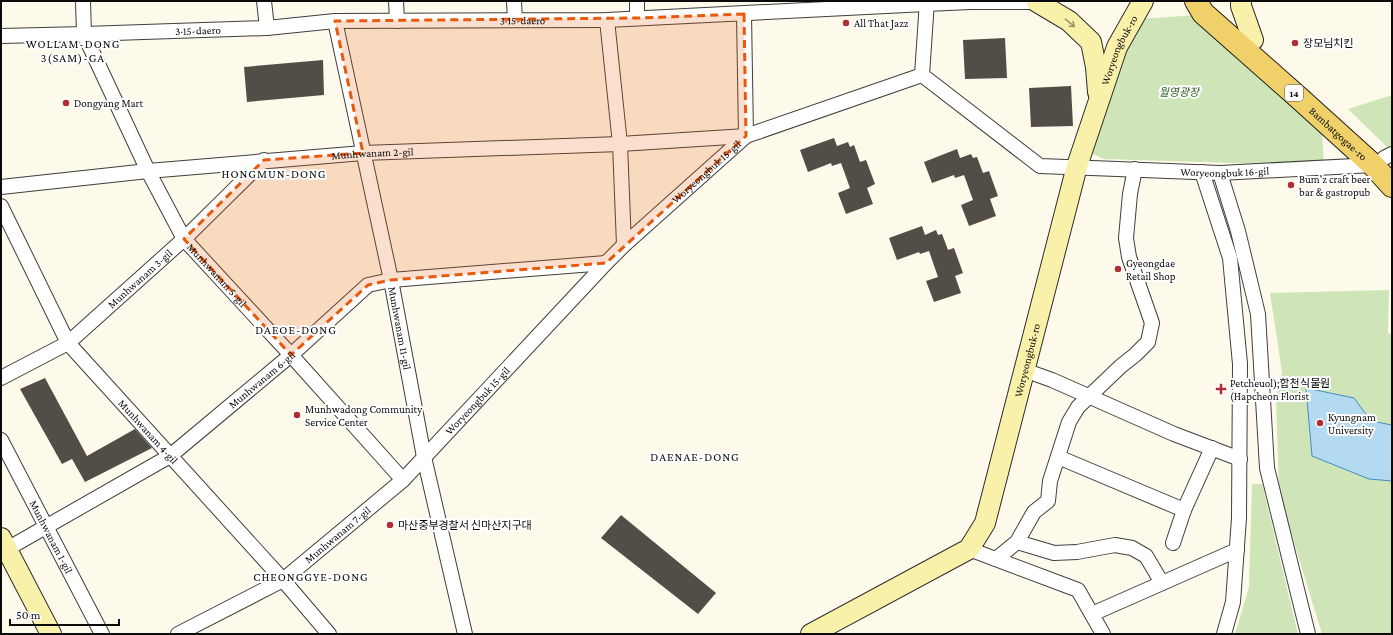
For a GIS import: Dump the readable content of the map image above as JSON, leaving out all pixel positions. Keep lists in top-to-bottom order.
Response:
{
  "streets": {
    "main road": ["Woryeongbuk-ro", "14", "Bambatgogae-ro"],
    "street": [
      "3·15-daero",
      "Munhwanam 2-gil",
      "Woryeongbuk 16-gil",
      "Woryeongbuk 15-gil",
      "Munhwanam 5-gil",
      "Munhwanam 3-gil",
      "Munhwanam 11-gil",
      "Munhwanam 6-gil",
      "Munhwanam 4-gil",
      "Munhwanam 7-gil",
      "Munhwanam 1-gil"
    ]
  },
  "crossings": [
    ["3·15-daero", "Munhwanam 5-gil"],
    ["3·15-daero", "Munhwanam 11-gil"],
    ["Woryeongbuk-ro", "Woryeongbuk 16-gil"],
    ["Bambatgogae-ro", "Woryeongbuk 16-gil"],
    ["Munhwanam 2-gil", "Woryeongbuk 15-gil"],
    ["Munhwanam 2-gil", "Munhwanam 5-gil"],
    ["Munhwanam 2-gil", "Munhwanam 3-gil"],
    ["Munhwanam 2-gil", "Munhwanam 11-gil"],
    ["Woryeongbuk 15-gil", "Munhwanam 11-gil"],
    ["Woryeongbuk 15-gil", "Munhwanam 6-gil"],
    ["Woryeongbuk 15-gil", "Munhwanam 7-gil"],
    ["Munhwanam 5-gil", "Munhwanam 3-gil"],
    ["Munhwanam 5-gil", "Munhwanam 6-gil"],
    ["Munhwanam 5-gil", "Munhwanam 7-gil"],
    ["Munhwanam 3-gil", "Munhwanam 4-gil"],
    ["Munhwanam 11-gil", "Munhwanam 6-gil"],
    ["Munhwanam 11-gil", "Munhwanam 7-gil"],
    ["Munhwanam 6-gil", "Munhwanam 4-gil"],
    ["Munhwanam 6-gil", "Munhwanam 1-gil"],
    ["Munhwanam 4-gil", "Munhwanam 7-gil"]
  ],
  "districts": [
    "WOLLAM-DONG 3(SAM)-GA",
    "HONGMUN-DONG",
    "DAEOE-DONG",
    "DAENAE-DONG",
    "CHEONGGYE-DONG"
  ],
  "parks": ["월영광장"],
  "places": {
    "other": [
      "All That Jazz",
      "장모님치킨",
      "Dongyang Mart",
      "Bum'z craft beer bar & gastropub",
      "Gyeongdae Retail Shop",
      "Munhwadong Community Service Center",
      "Kyungnam University",
      "마산중부경찰서 신마산지구대"
    ],
    "health": ["Petcheuol);합천식물원 (Hapcheon Florist"]
  },
  "scale_bar": "50 m"
}
